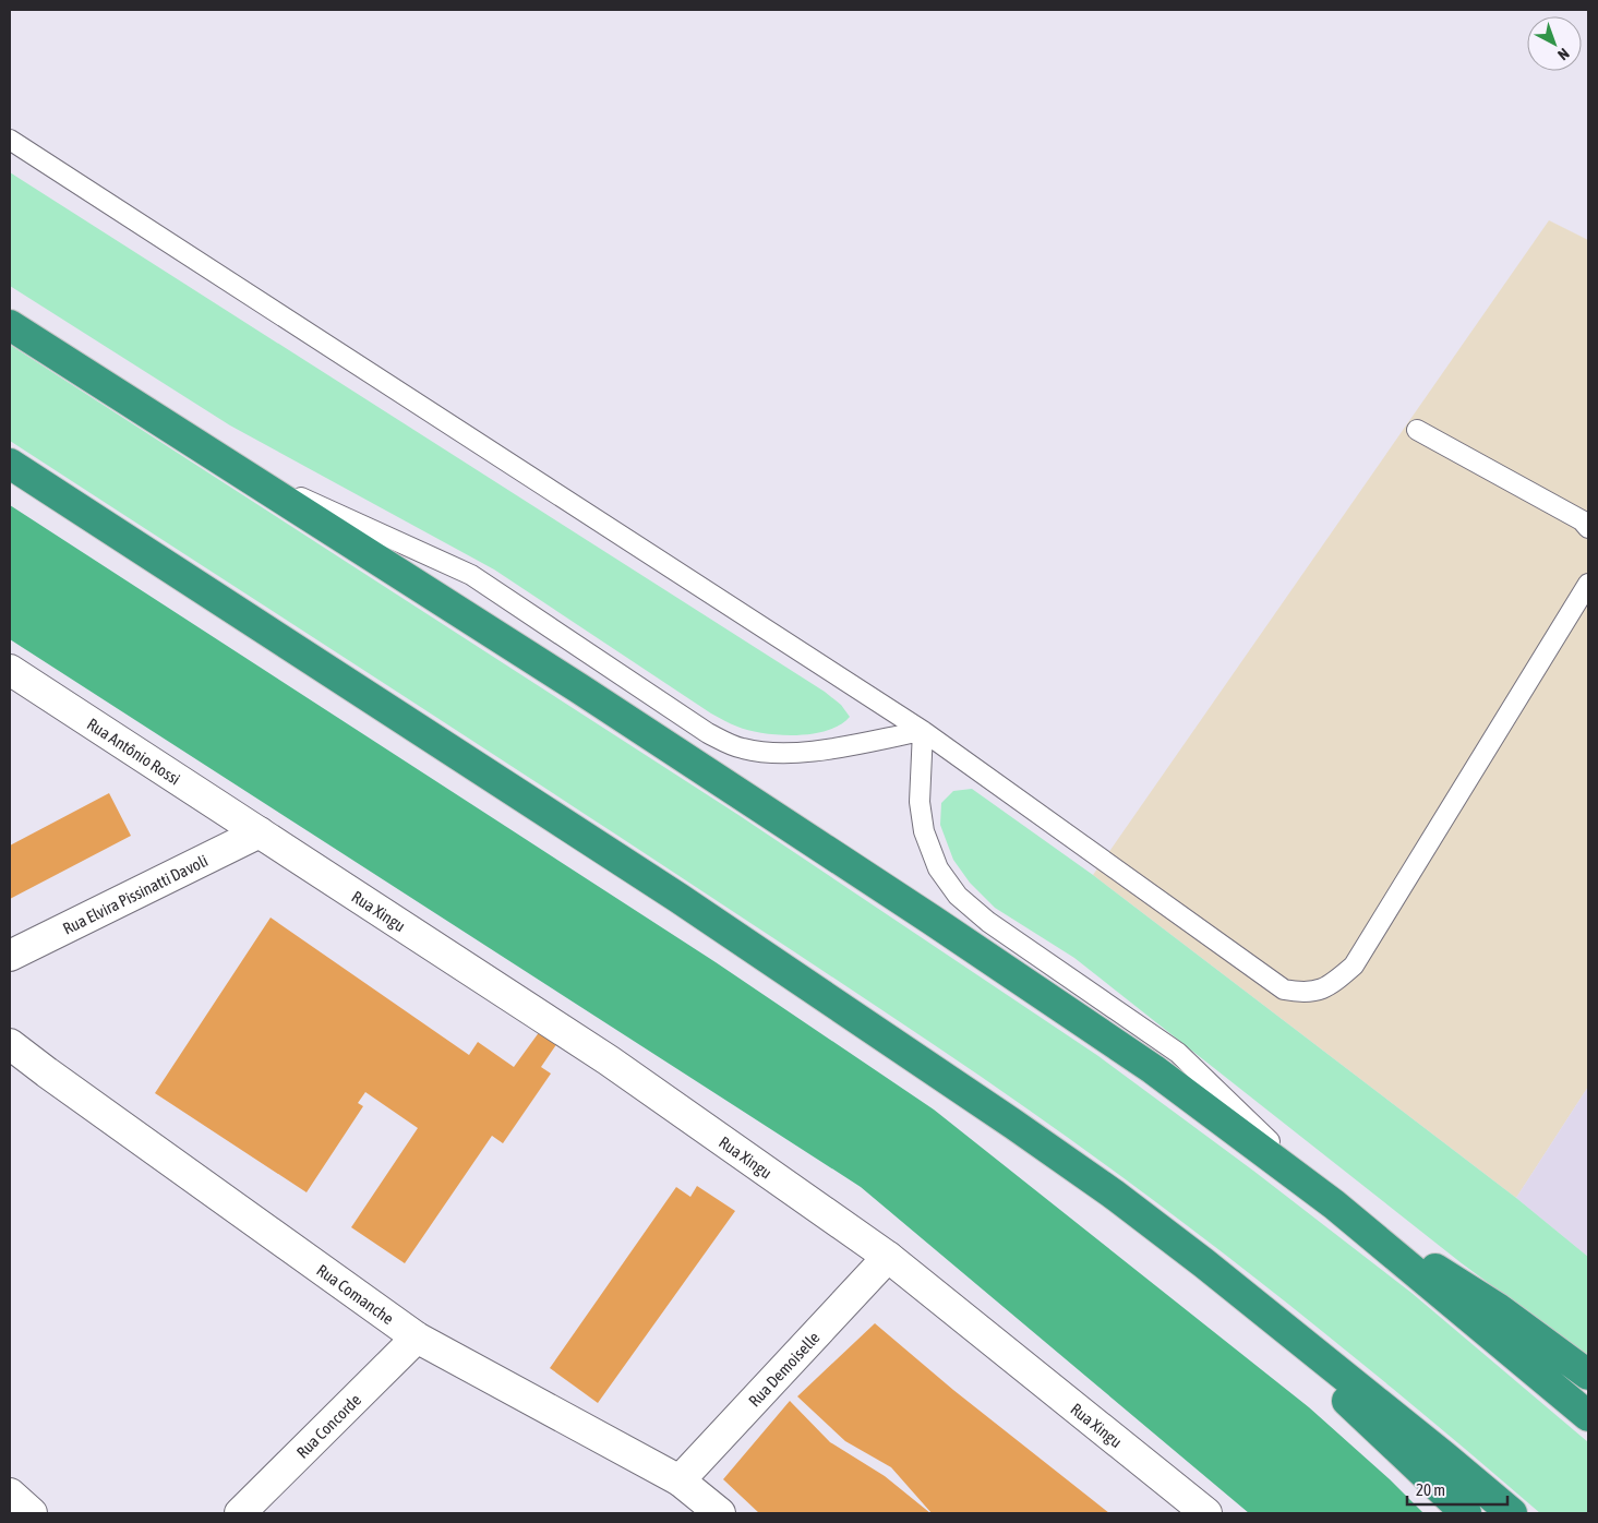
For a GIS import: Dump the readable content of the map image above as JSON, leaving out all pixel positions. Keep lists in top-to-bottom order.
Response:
{
  "streets": {
    "street": [
      "Rua Antônio Rossi",
      "Rua Elvira Pissinatti Davoli",
      "Rua Xingu",
      "Rua Comanche",
      "Rua Demoiselle",
      "Rua Concorde"
    ]
  },
  "crossings": [
    ["Rua Antônio Rossi", "Rua Elvira Pissinatti Davoli"],
    ["Rua Antônio Rossi", "Rua Xingu"],
    ["Rua Elvira Pissinatti Davoli", "Rua Xingu"],
    ["Rua Xingu", "Rua Demoiselle"],
    ["Rua Comanche", "Rua Demoiselle"],
    ["Rua Comanche", "Rua Concorde"]
  ],
  "scale_bar": "20 m",
  "north": "bottom right"
}
